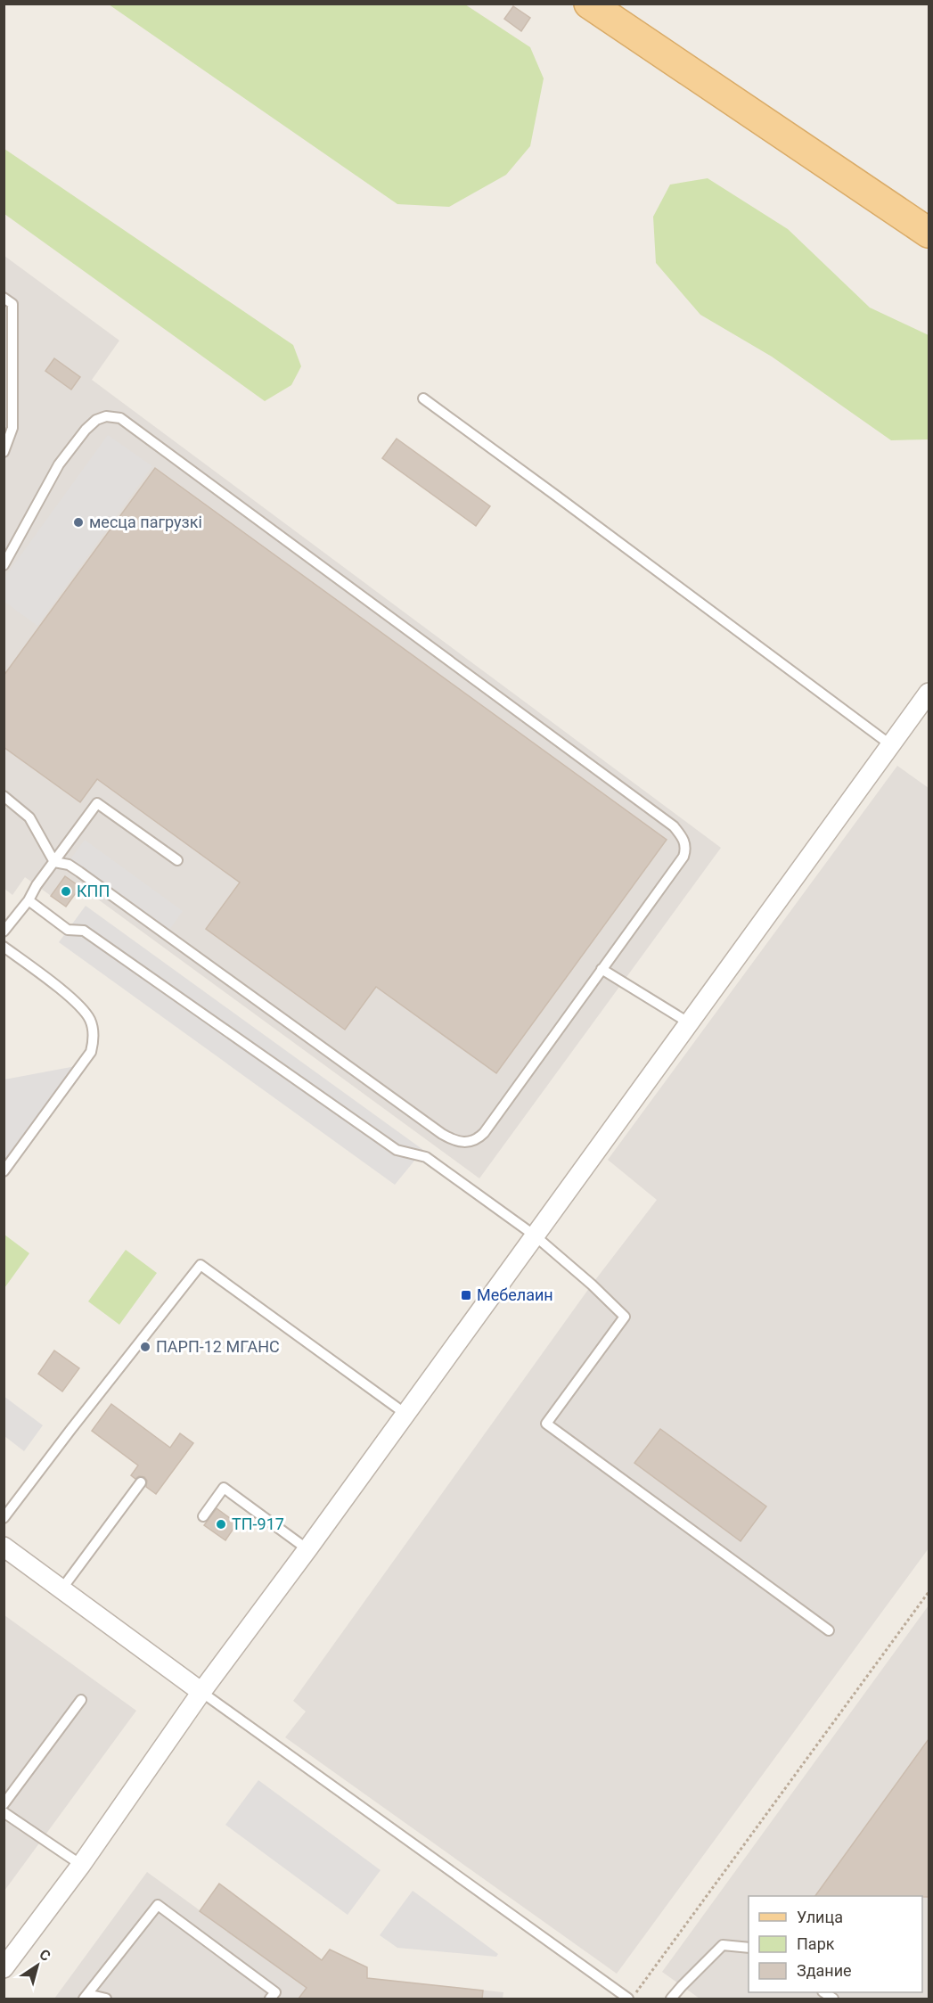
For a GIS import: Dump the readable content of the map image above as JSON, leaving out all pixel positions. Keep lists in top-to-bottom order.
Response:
{
  "places": {
    "other": [
      "месца пагрузкі",
      "КПП",
      "ПАРП-12 МГАНС",
      "ТП-917"
    ],
    "transit": ["Мебелаин"]
  },
  "legend": ["Улица", "Парк", "Здание"],
  "north": "top right"
}
